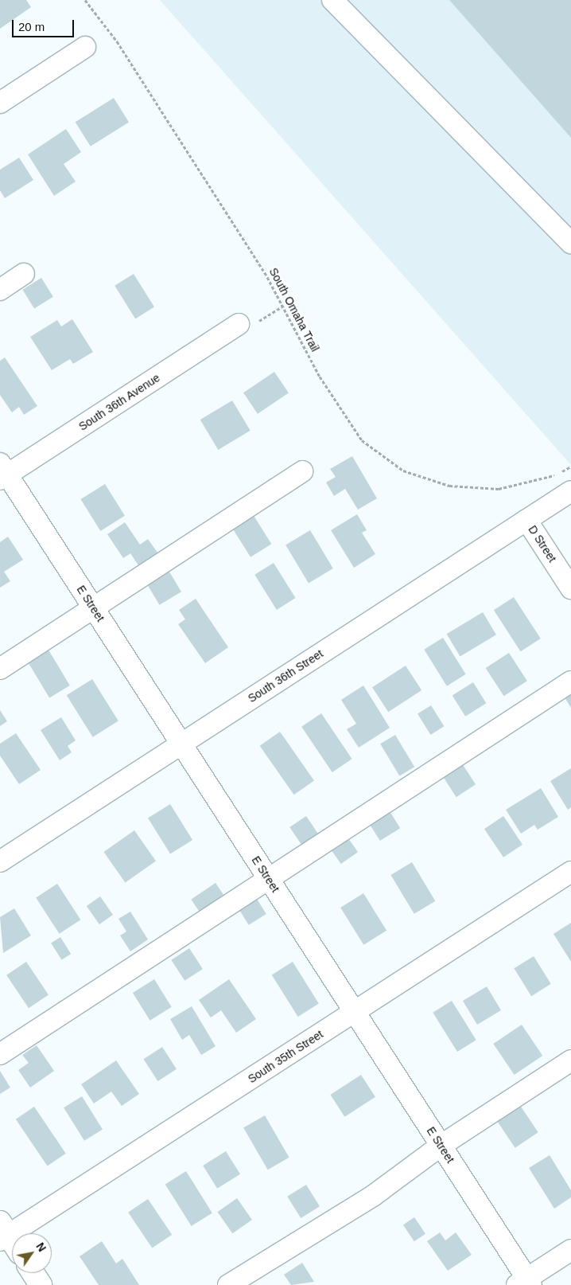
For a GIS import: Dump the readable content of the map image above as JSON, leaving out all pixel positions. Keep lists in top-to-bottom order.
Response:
{
  "streets": {
    "street": [
      "South 36th Avenue",
      "D Street",
      "E Street",
      "South 36th Street",
      "South 35th Street"
    ],
    "path": ["South Omaha Trail"]
  },
  "crossings": [
    ["South 36th Avenue", "E Street"],
    ["D Street", "South 36th Street"],
    ["E Street", "South 36th Street"],
    ["E Street", "South 35th Street"]
  ],
  "scale_bar": "20 m",
  "north": "top right"
}
